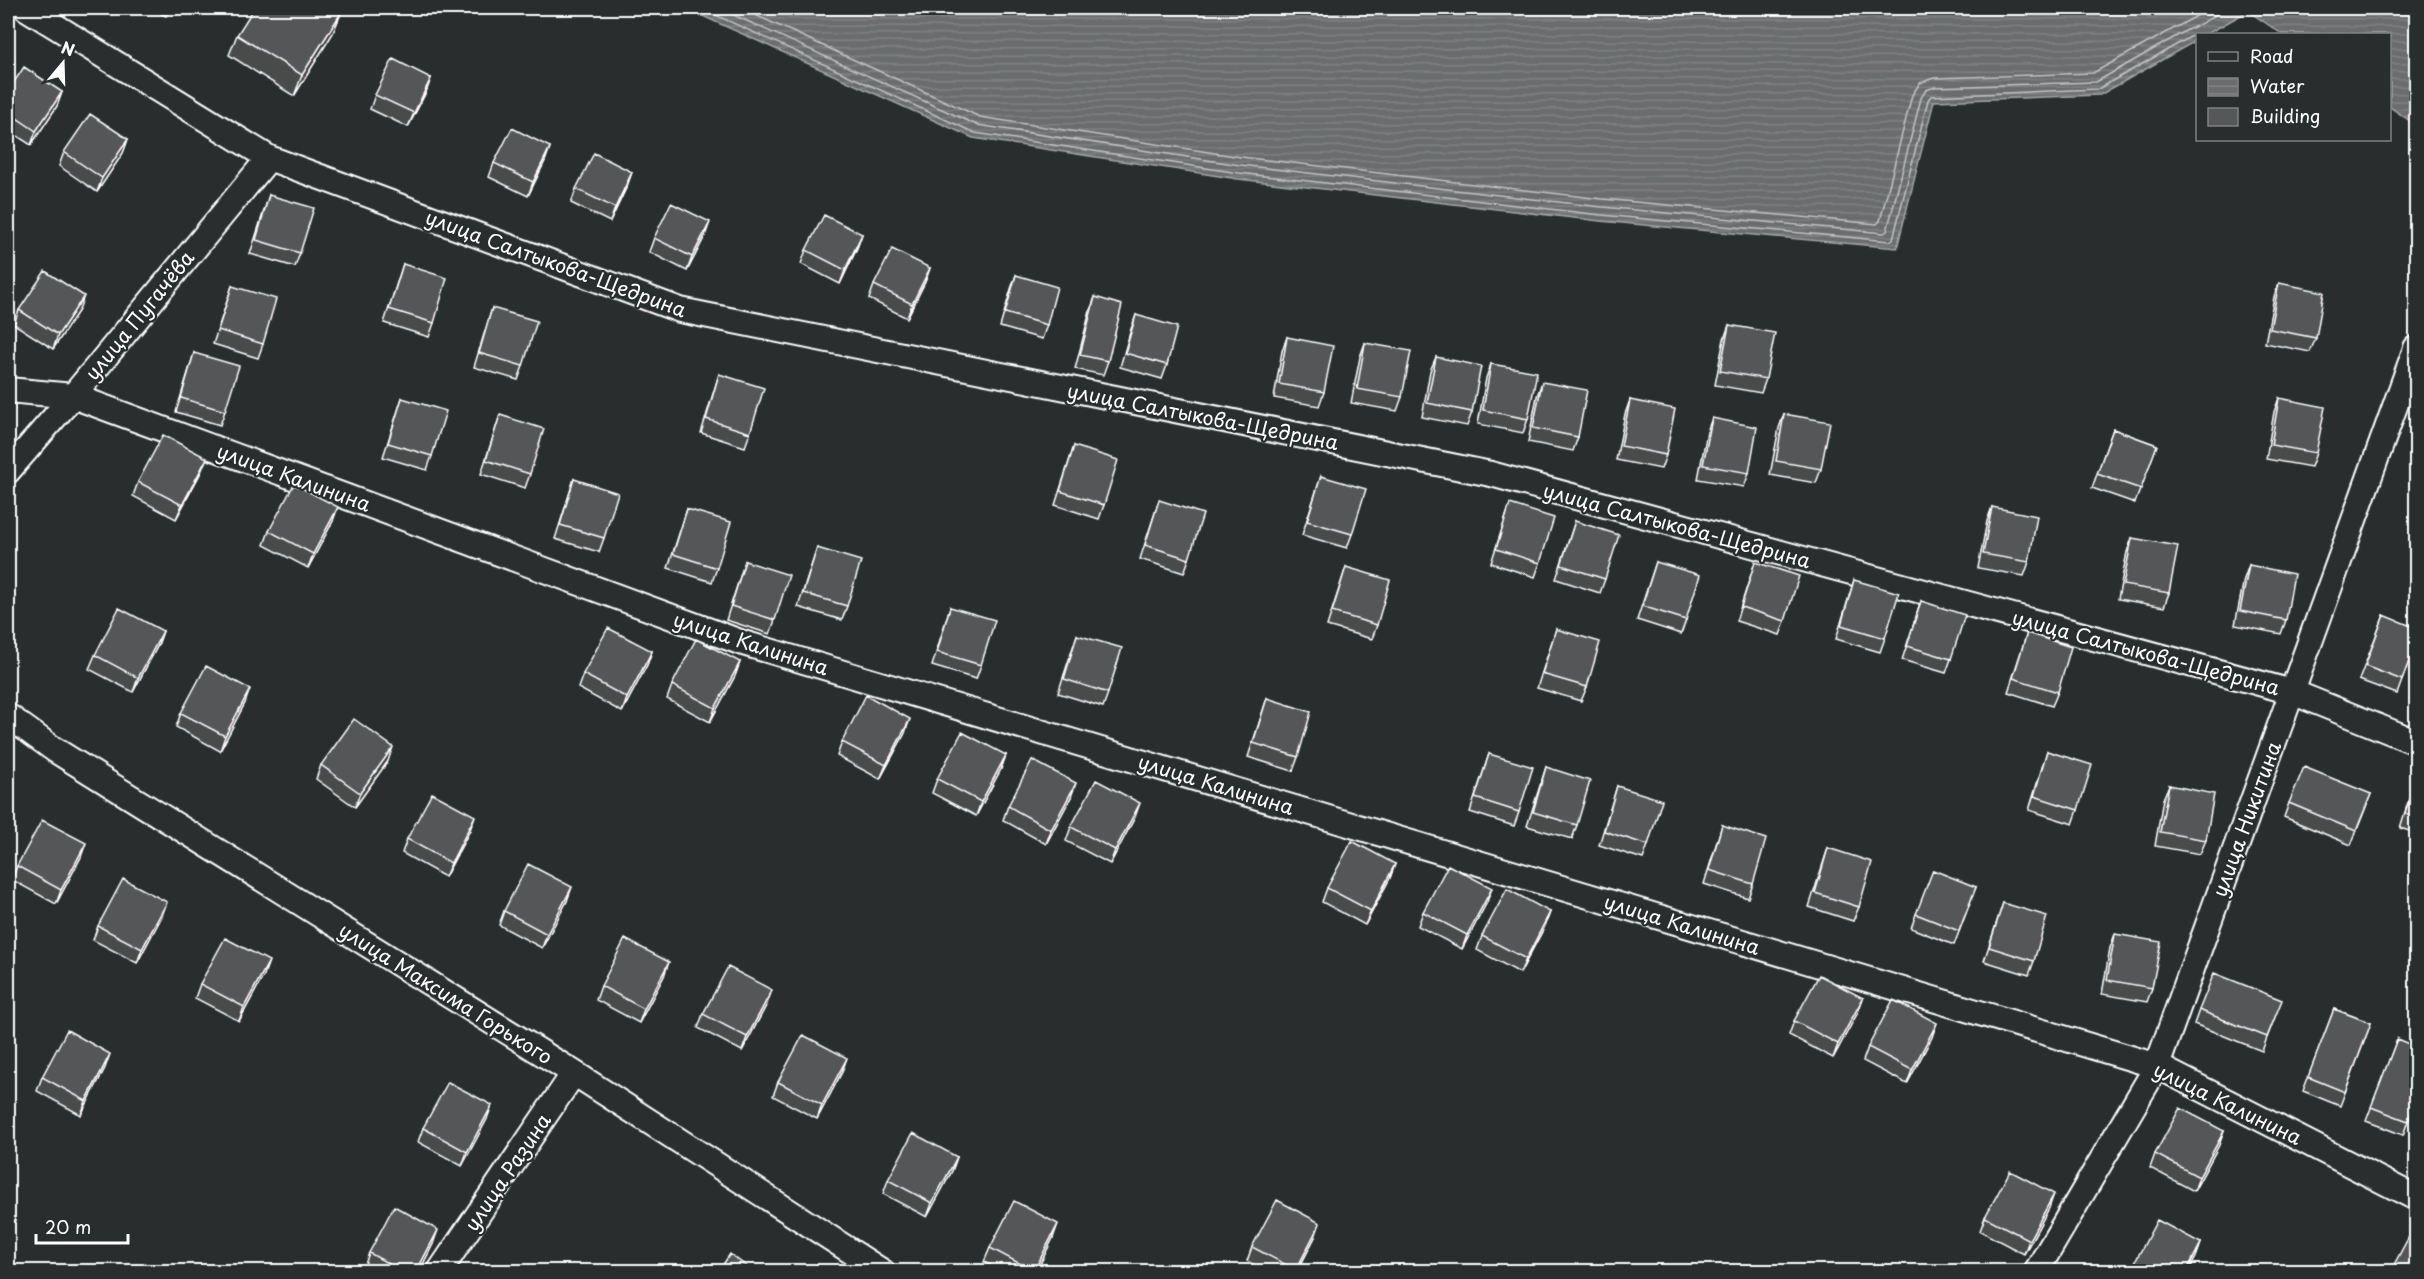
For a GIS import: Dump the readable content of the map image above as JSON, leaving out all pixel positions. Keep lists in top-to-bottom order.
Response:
{
  "streets": {
    "street": [
      "улица Салтыкова-Щедрина",
      "улица Пугачёва",
      "улица Калинина",
      "улица Никитина",
      "улица Максима Горького",
      "улица Разина"
    ]
  },
  "crossings": [
    ["улица Салтыкова-Щедрина", "улица Пугачёва"],
    ["улица Салтыкова-Щедрина", "улица Никитина"],
    ["улица Пугачёва", "улица Калинина"],
    ["улица Калинина", "улица Никитина"],
    ["улица Максима Горького", "улица Разина"]
  ],
  "legend": ["Road", "Water", "Building"],
  "scale_bar": "20 m",
  "north": "top"
}
